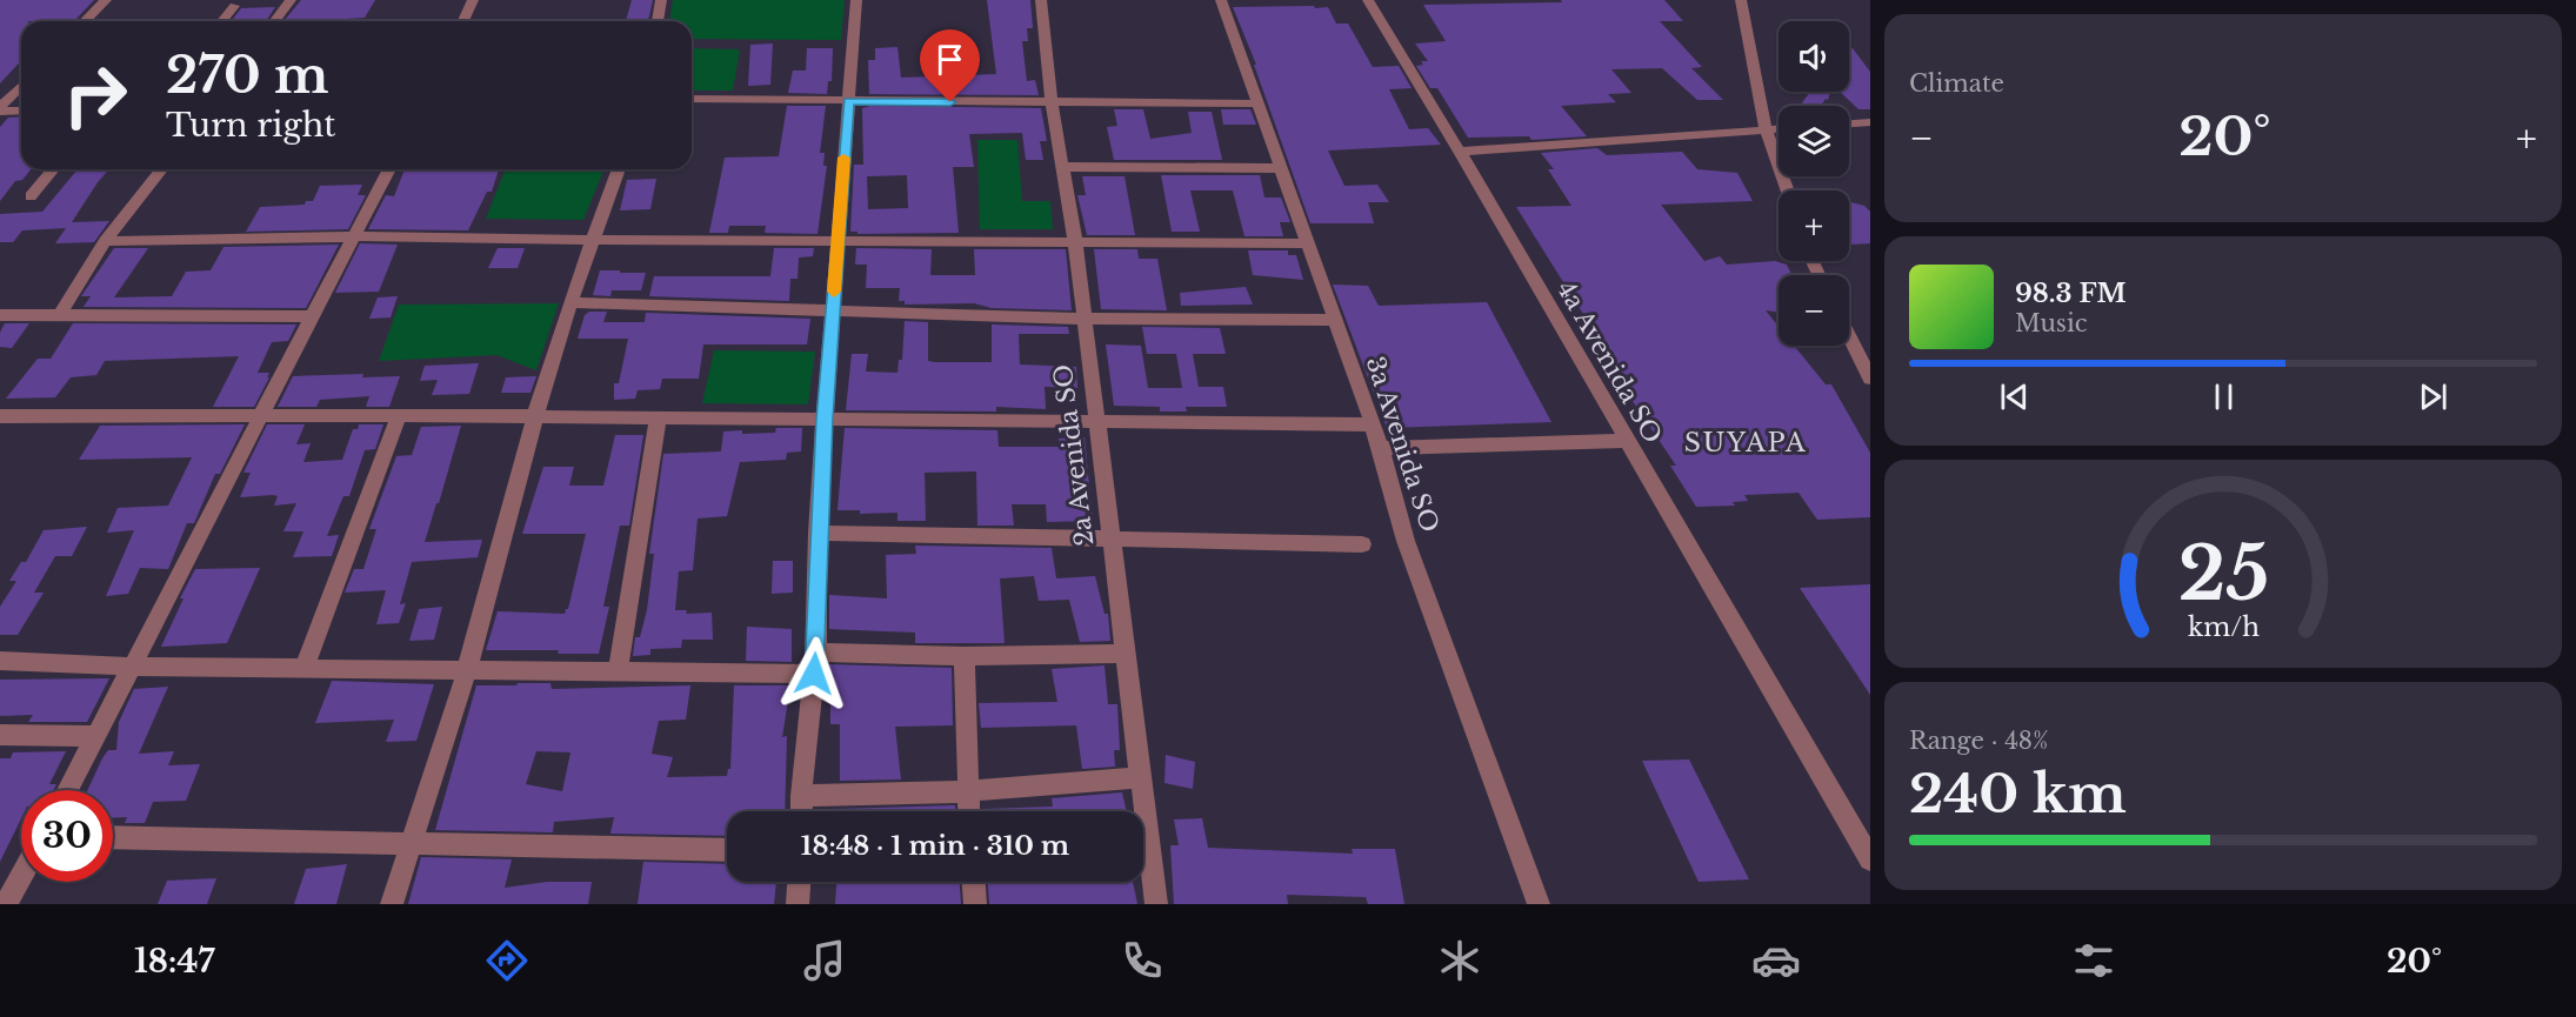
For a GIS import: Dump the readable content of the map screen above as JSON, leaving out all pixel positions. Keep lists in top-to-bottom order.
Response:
{
  "streets": {
    "street": ["4a Avenida SO", "3a Avenida SO", "2a Avenida SO"]
  },
  "districts": ["SUYAPA"],
  "page": {
    "tile": [
      "Climate",
      ["Range · 48%", "240 km"]
    ],
    "map_buttons": ["+", "−"],
    "turn": ["270 m", "Turn right"],
    "heat": ["−", "20°", "+"],
    "song": ["98.3 FM", "Music"],
    "limit": "30",
    "trip": "18:48 · 1 min · 310 m",
    "tabs": ["18:47", "20°"],
    "gauge": ["25", "km/h"]
  }
}
